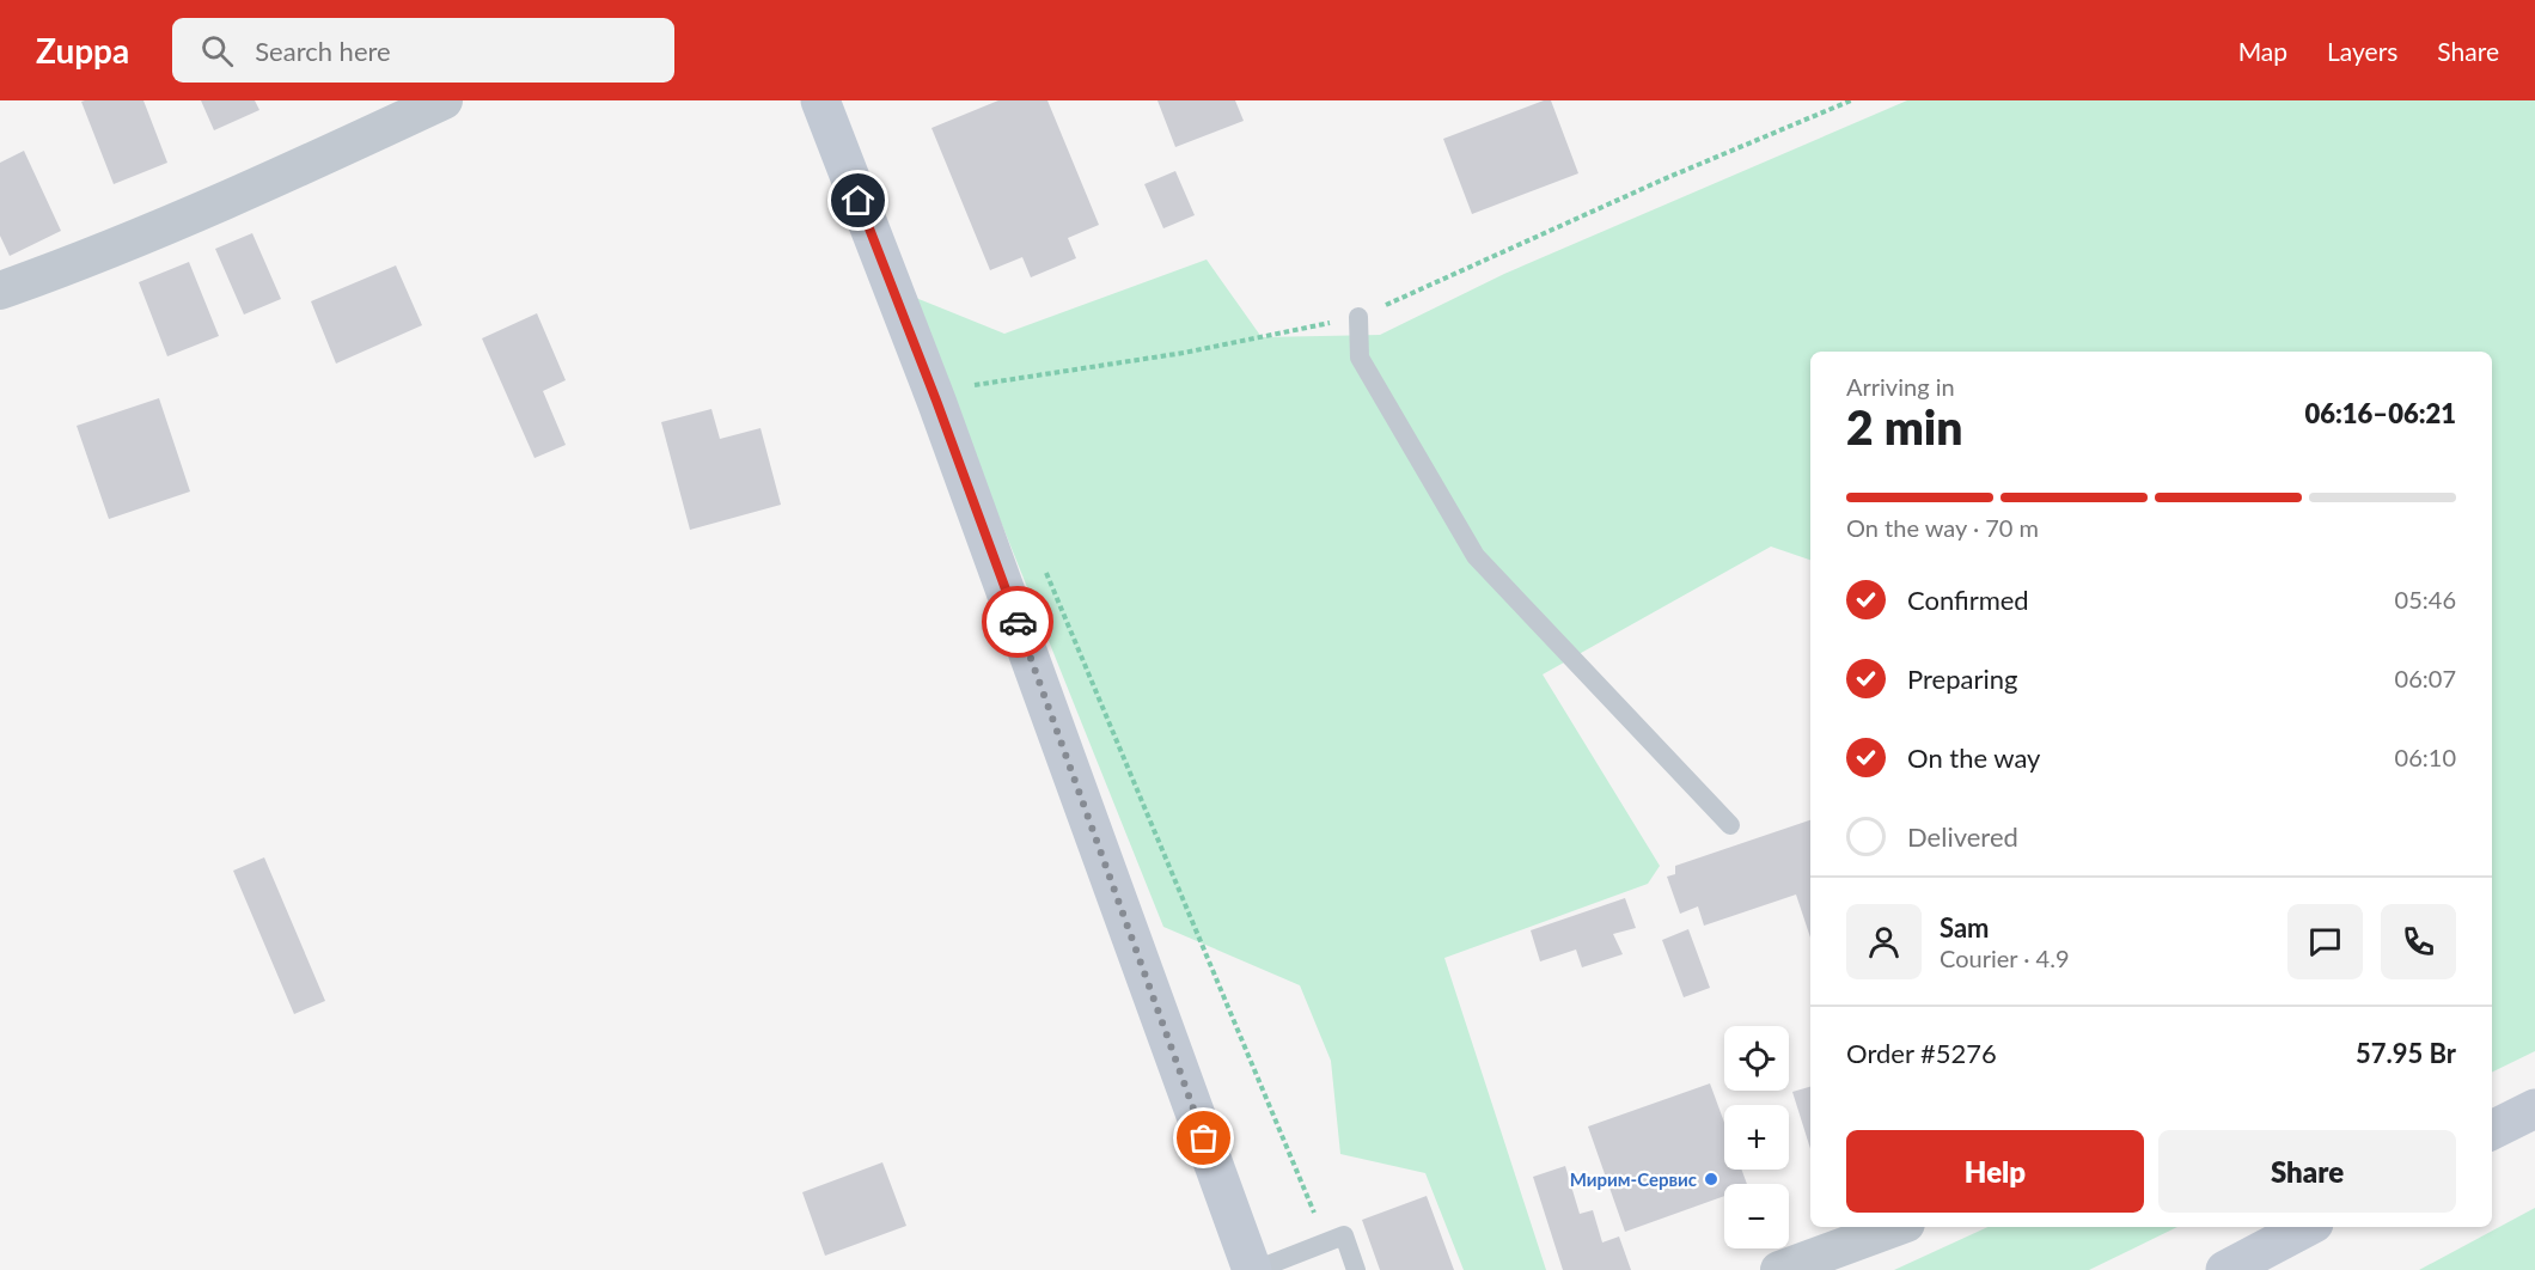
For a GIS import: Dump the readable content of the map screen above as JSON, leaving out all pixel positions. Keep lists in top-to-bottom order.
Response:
{
  "places": ["Мирим-Сервис"],
  "page": {
    "header": "Zuppa",
    "search": "Search here",
    "nav": ["Map", "Layers", "Share"],
    "heading": ["2 min", "Arriving in", "06:16–06:21"],
    "panel": [
      "Sam",
      "Courier · 4.9",
      "Order #5276",
      "57.95 Br"
    ],
    "bar": "On the way · 70 m",
    "list": [
      ["Confirmed", "05:46"],
      ["Preparing", "06:07"],
      ["On the way", "06:10"],
      "Delivered"
    ],
    "map_buttons": ["+", "−"],
    "buttons": ["Help", "Share"]
  }
}
